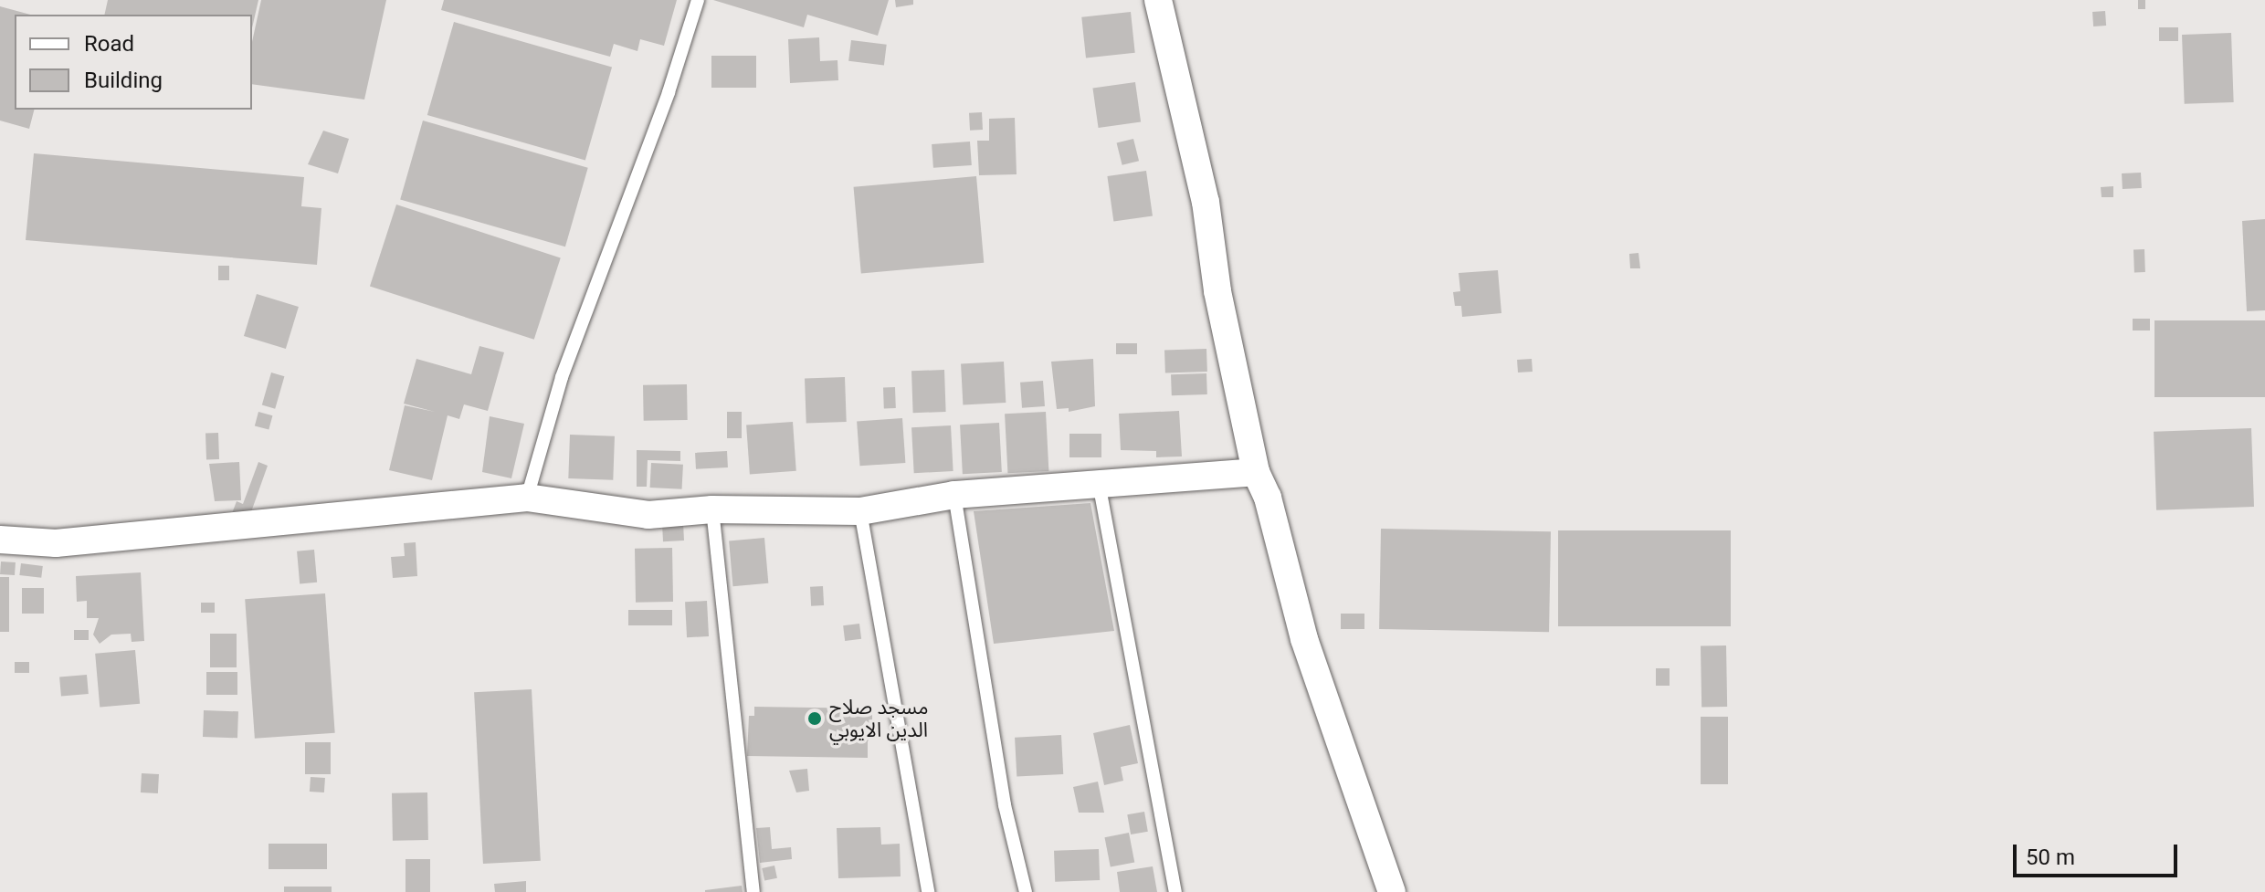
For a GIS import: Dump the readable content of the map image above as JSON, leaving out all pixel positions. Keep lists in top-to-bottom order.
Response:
{
  "places": ["مسجد صلاح الدين الايوبي"],
  "legend": ["Road", "Building"],
  "scale_bar": "50 m"
}
